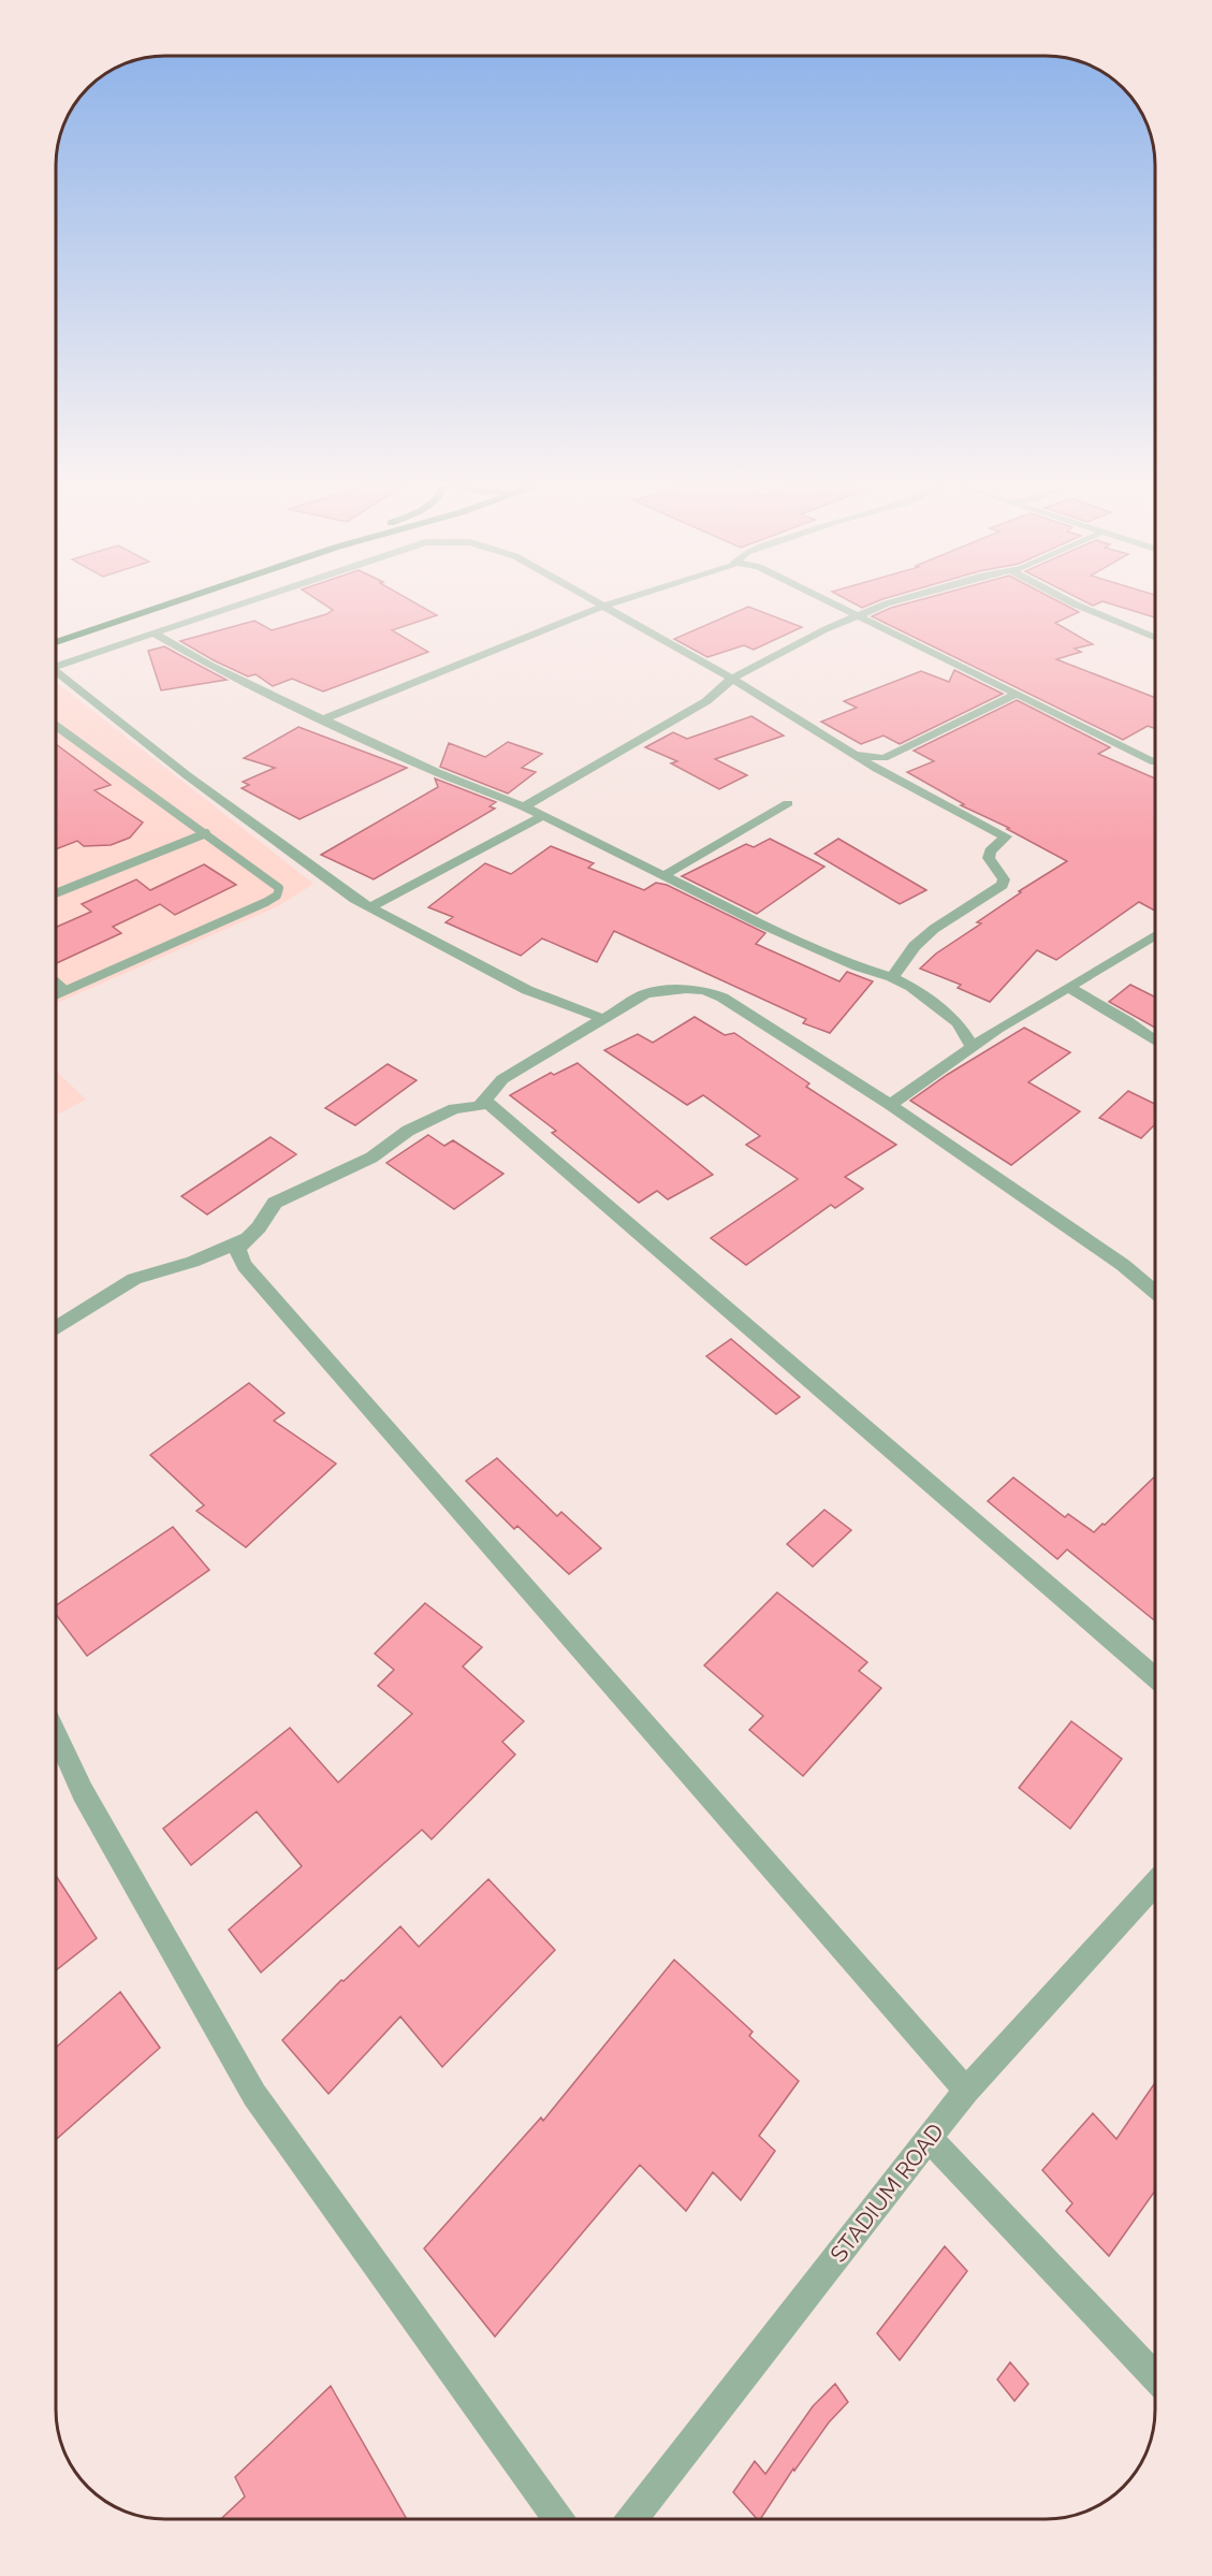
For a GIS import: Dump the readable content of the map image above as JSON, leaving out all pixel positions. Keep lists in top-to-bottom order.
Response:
{
  "streets": {
    "street": ["STADIUM ROAD"]
  }
}
